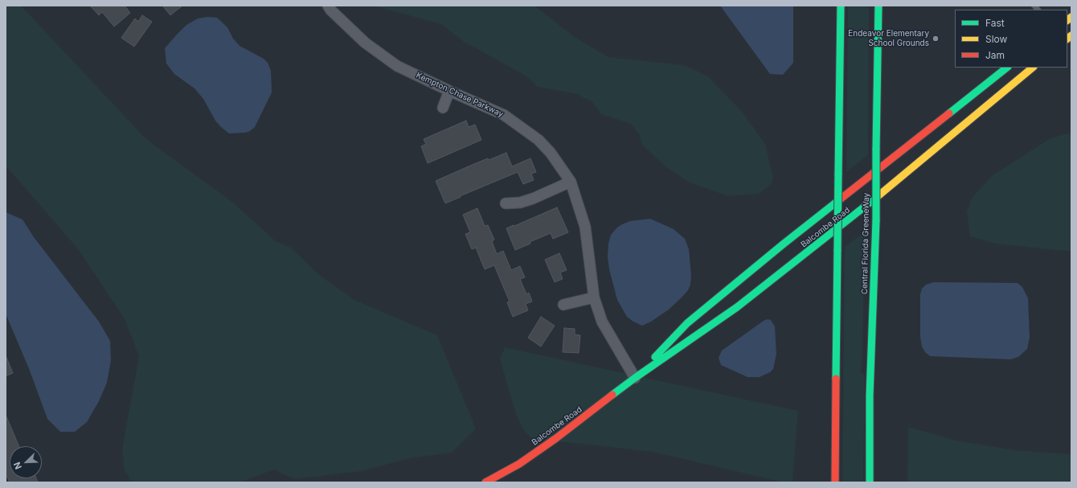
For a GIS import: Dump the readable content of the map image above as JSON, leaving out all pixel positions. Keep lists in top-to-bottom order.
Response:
{
  "streets": {
    "main road": ["Balcombe Road", "Central Florida GreeneWay"],
    "street": ["Kempton Chase Parkway"]
  },
  "crossings": [
    ["Kempton Chase Parkway", "Balcombe Road"]
  ],
  "places": ["Endeavor Elementary School Grounds"],
  "legend": ["Fast", "Slow", "Jam"],
  "north": "bottom left"
}
